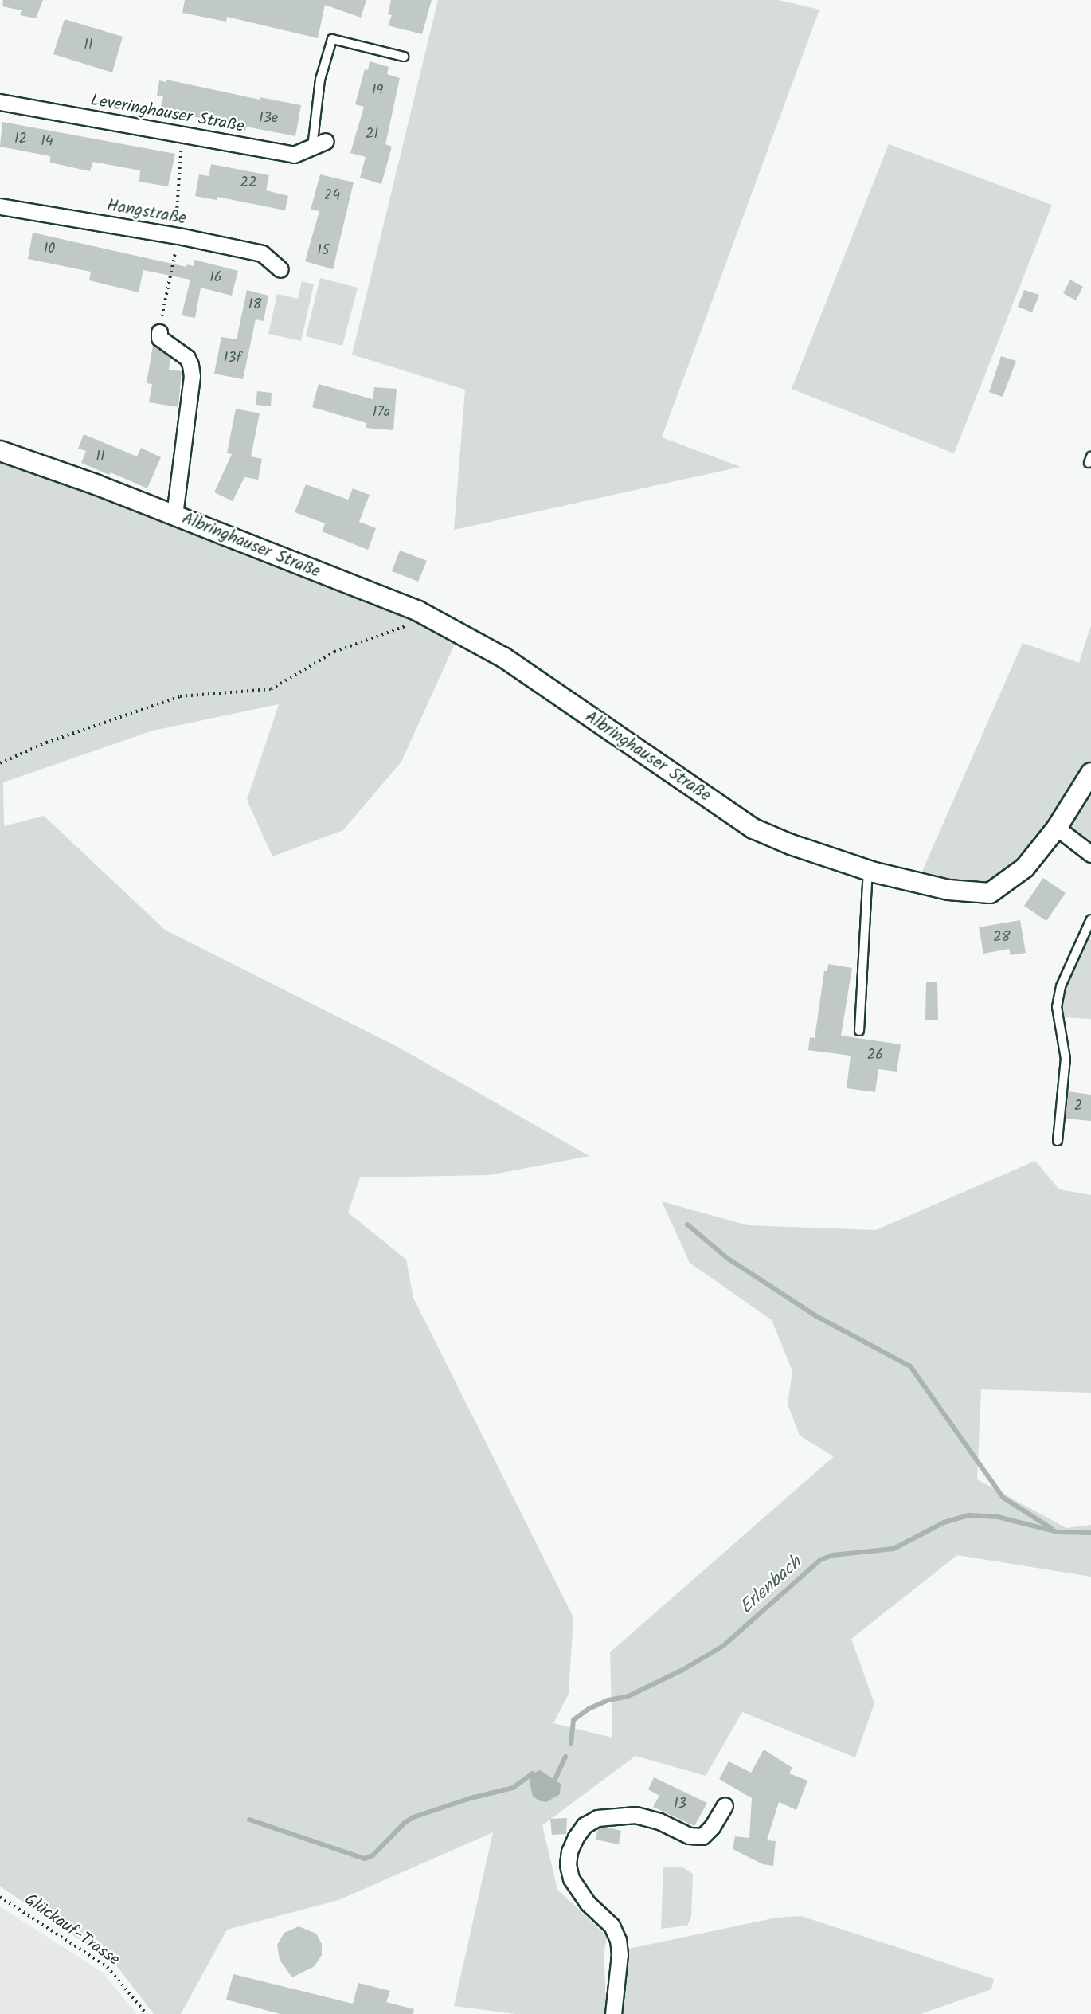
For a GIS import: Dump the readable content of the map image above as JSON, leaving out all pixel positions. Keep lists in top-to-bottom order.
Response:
{
  "streets": {
    "street": ["Leveringhauser Straße", "Hangstraße", "Albringhauser Straße"],
    "path": ["Glückauf-Trasse"]
  },
  "water": ["Erlenbach"],
  "house_numbers": [
    "11",
    "19",
    "13e",
    "21",
    "12",
    "14",
    "22",
    "24",
    "10",
    "15",
    "16",
    "18",
    "13f",
    "17a",
    "11",
    "28",
    "26",
    "2",
    "13"
  ]
}
